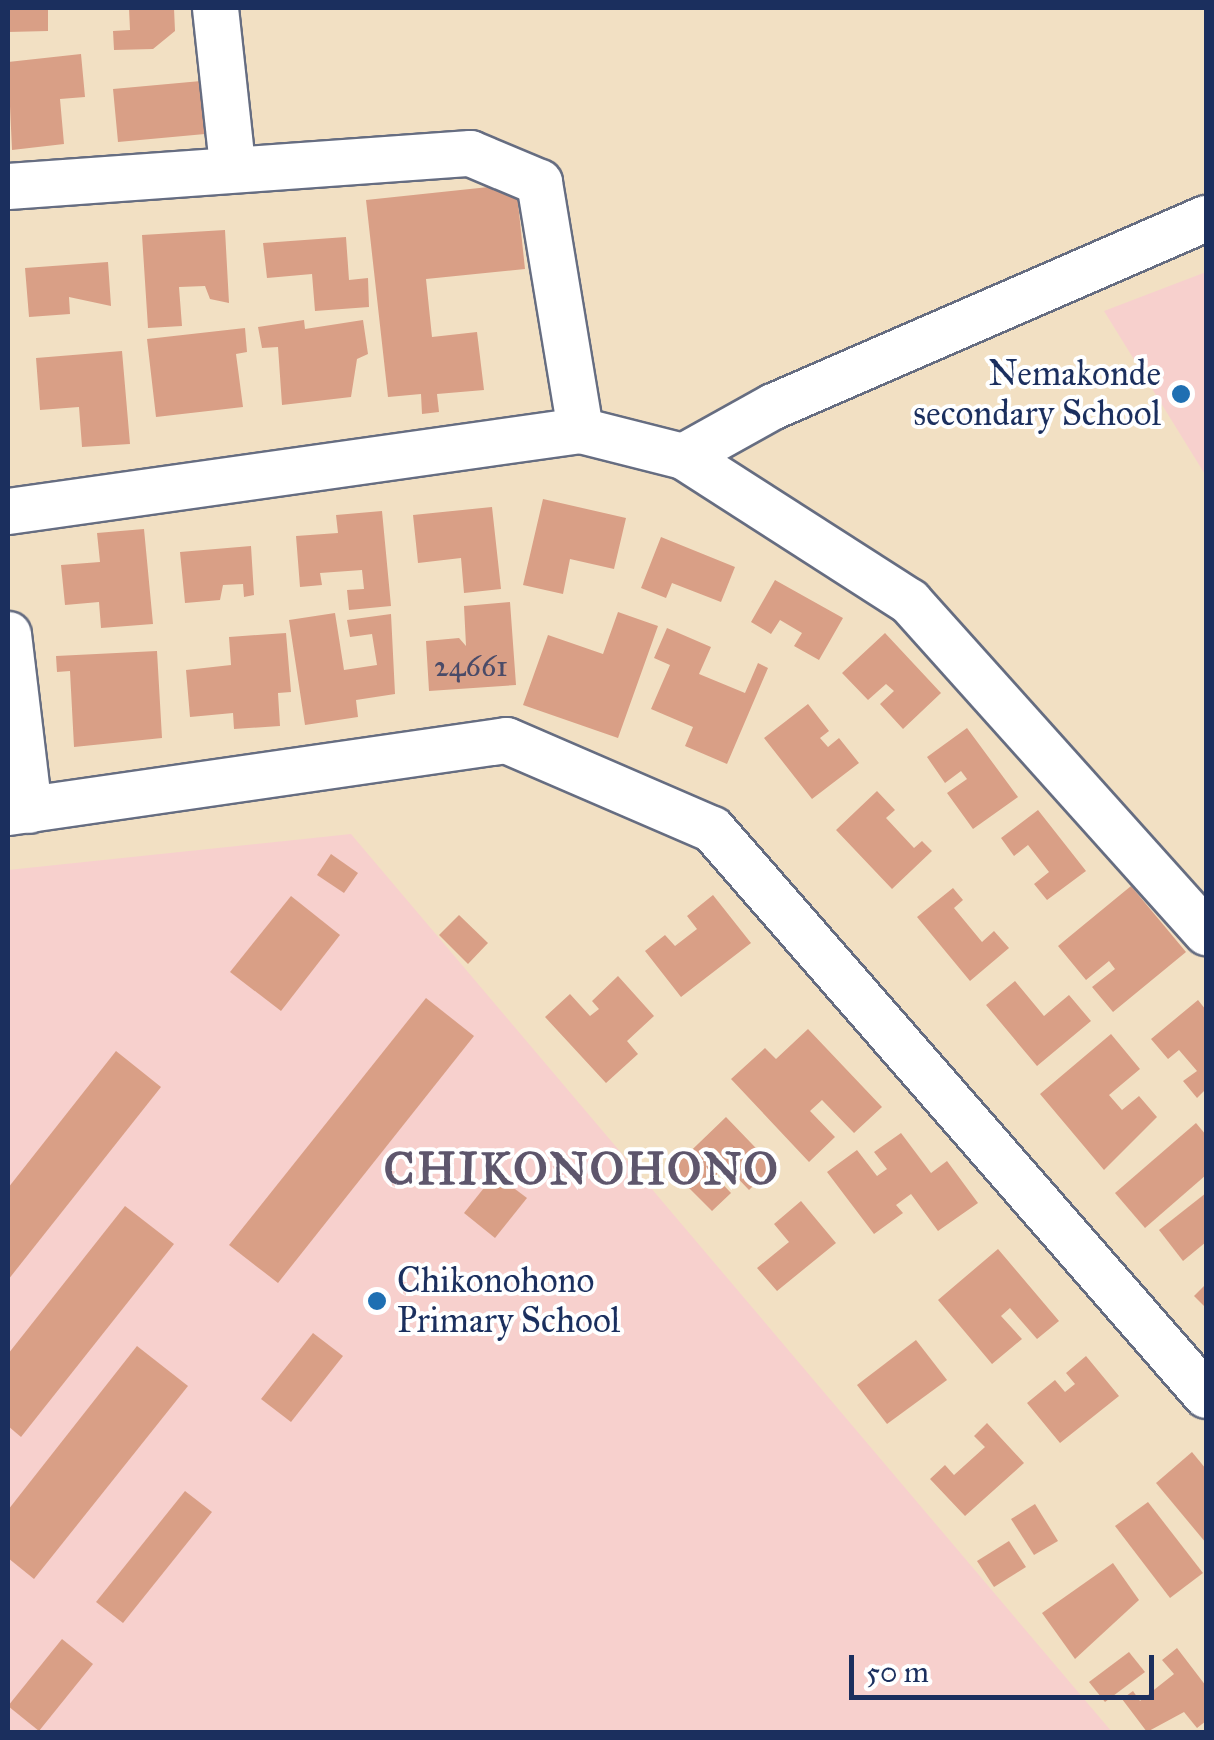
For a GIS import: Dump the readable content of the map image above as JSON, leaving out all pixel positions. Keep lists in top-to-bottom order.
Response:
{
  "districts": ["CHIKONOHONO"],
  "places": ["Nemakonde secondary School", "Chikonohono Primary School"],
  "house_numbers": ["24661"],
  "scale_bar": "50 m"
}
